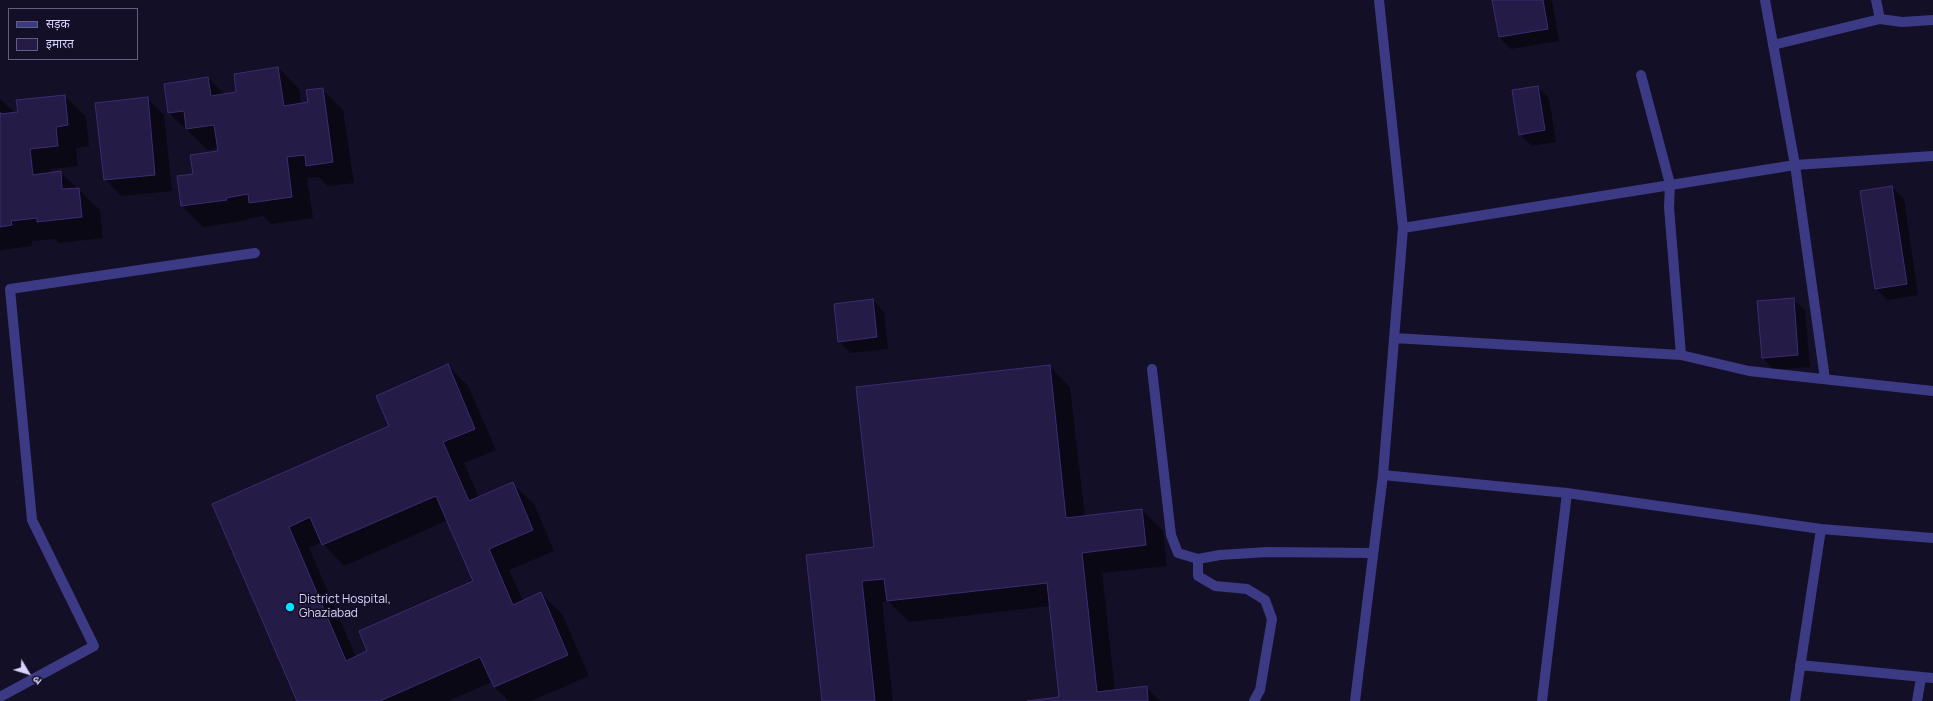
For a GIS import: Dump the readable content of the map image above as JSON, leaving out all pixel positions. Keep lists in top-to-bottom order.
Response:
{
  "places": ["District Hospital, Ghaziabad"],
  "legend": ["सड़क", "इमारत"],
  "north": "bottom right"
}
